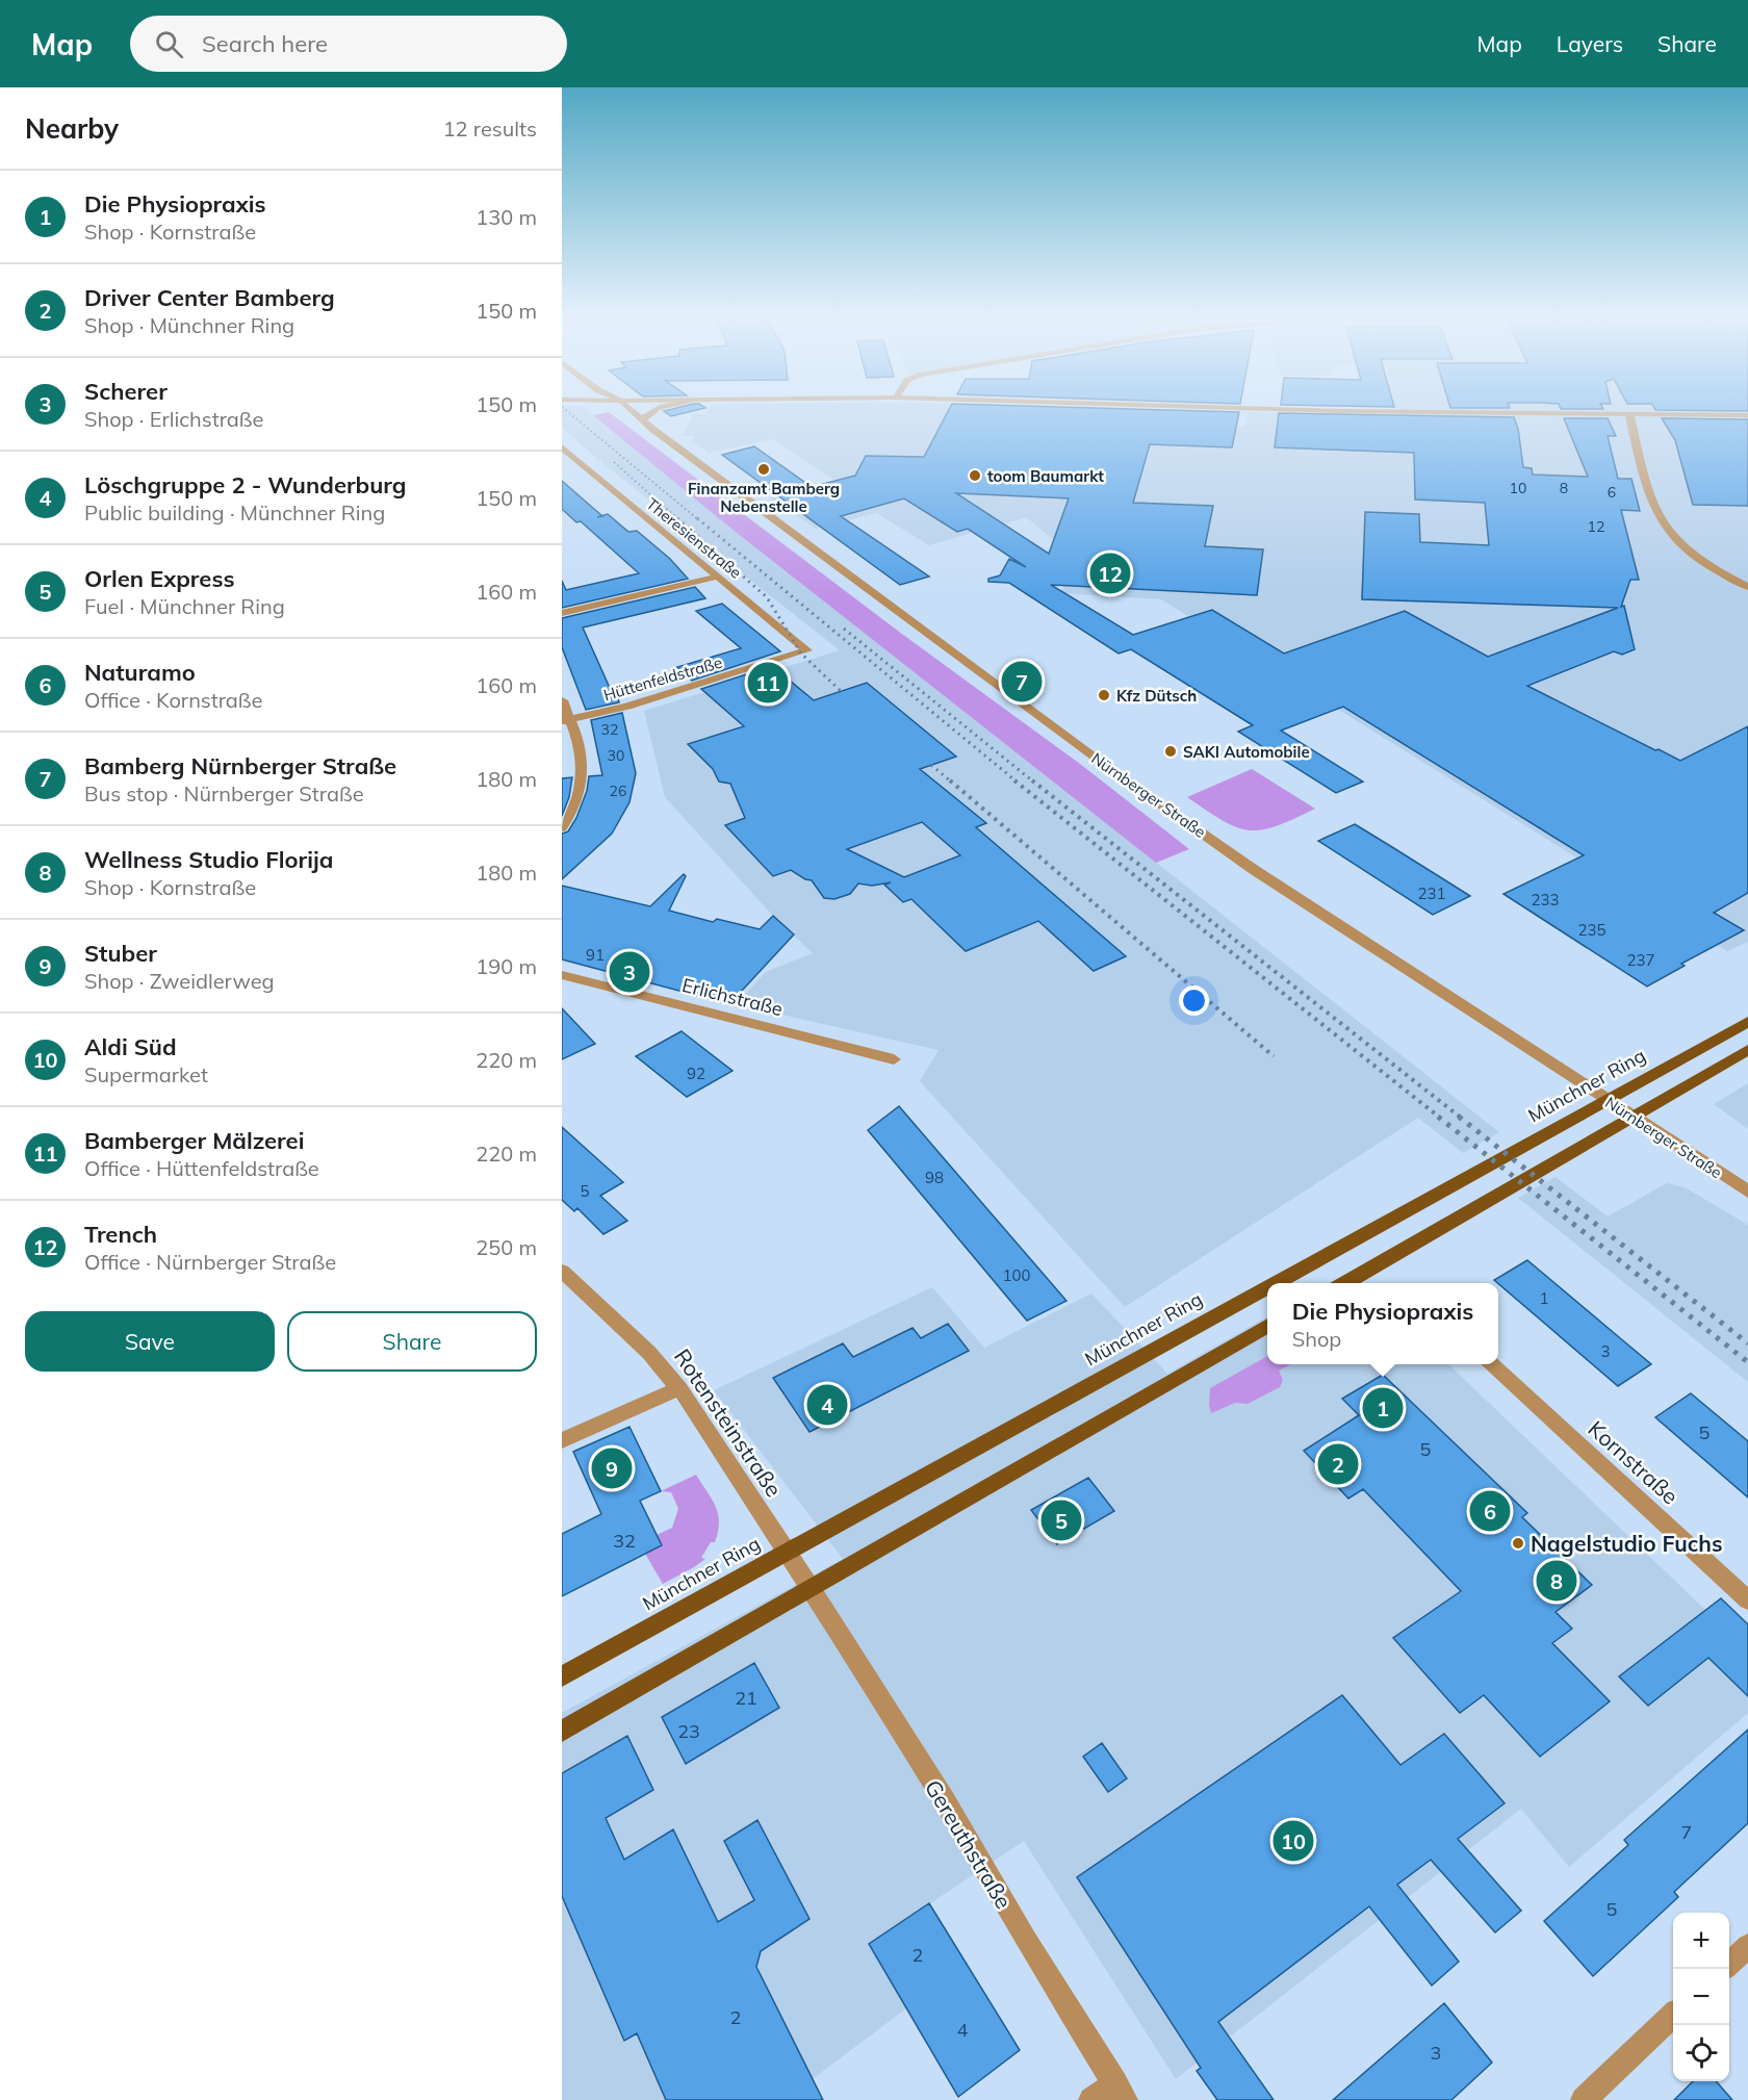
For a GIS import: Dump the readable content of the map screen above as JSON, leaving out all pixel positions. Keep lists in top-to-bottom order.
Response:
{
  "streets": {
    "main road": ["Münchner Ring"],
    "street": [
      "Theresienstraße",
      "Hüttenfeldstraße",
      "Nürnberger Straße",
      "Erlichstraße",
      "Rotensteinstraße",
      "Kornstraße",
      "Gereuthstraße"
    ]
  },
  "crossings": [
    ["Theresienstraße", "Hüttenfeldstraße"],
    ["Münchner Ring", "Rotensteinstraße"],
    ["Rotensteinstraße", "Gereuthstraße"]
  ],
  "places": [
    "Finanzamt Bamberg Nebenstelle",
    "toom Baumarkt",
    "Kfz Dütsch",
    "SAKI Automobile",
    "Nagelstudio Fuchs"
  ],
  "house_numbers": [
    "10",
    "8",
    "6",
    "12",
    "32",
    "30",
    "26",
    "231",
    "233",
    "235",
    "91",
    "237",
    "92",
    "98",
    "5",
    "100",
    "1",
    "3",
    "5",
    "5",
    "32",
    "21",
    "23",
    "7",
    "5",
    "2",
    "2",
    "4",
    "3"
  ],
  "page": {
    "header": "Map",
    "search": "Search here",
    "nav": ["Map", "Layers", "Share"],
    "heading": ["Nearby", "12 results"],
    "list": [
      {
        "mark": "1",
        "name": "Die Physiopraxis",
        "note": "Shop · Kornstraße",
        "value": "130 m"
      },
      {
        "mark": "2",
        "name": "Driver Center Bamberg",
        "note": "Shop · Münchner Ring",
        "value": "150 m"
      },
      {
        "mark": "3",
        "name": "Scherer",
        "note": "Shop · Erlichstraße",
        "value": "150 m"
      },
      {
        "mark": "4",
        "name": "Löschgruppe 2 - Wunderburg",
        "note": "Public building · Münchner Ring",
        "value": "150 m"
      },
      {
        "mark": "5",
        "name": "Orlen Express",
        "note": "Fuel · Münchner Ring",
        "value": "160 m"
      },
      {
        "mark": "6",
        "name": "Naturamo",
        "note": "Office · Kornstraße",
        "value": "160 m"
      },
      {
        "mark": "7",
        "name": "Bamberg Nürnberger Straße",
        "note": "Bus stop · Nürnberger Straße",
        "value": "180 m"
      },
      {
        "mark": "8",
        "name": "Wellness Studio Florija",
        "note": "Shop · Kornstraße",
        "value": "180 m"
      },
      {
        "mark": "9",
        "name": "Stuber",
        "note": "Shop · Zweidlerweg",
        "value": "190 m"
      },
      {
        "mark": "10",
        "name": "Aldi Süd",
        "note": "Supermarket",
        "value": "220 m"
      },
      {
        "mark": "11",
        "name": "Bamberger Mälzerei",
        "note": "Office · Hüttenfeldstraße",
        "value": "220 m"
      },
      {
        "mark": "12",
        "name": "Trench",
        "note": "Office · Nürnberger Straße",
        "value": "250 m"
      }
    ],
    "pins": [
      "12",
      "7",
      "11",
      "3",
      "4",
      "1",
      "2",
      "9",
      "6",
      "5",
      "8",
      "10"
    ],
    "popup": ["Die Physiopraxis", "Shop"],
    "buttons": ["Save", "Share"],
    "map_buttons": ["+", "−"]
  }
}
